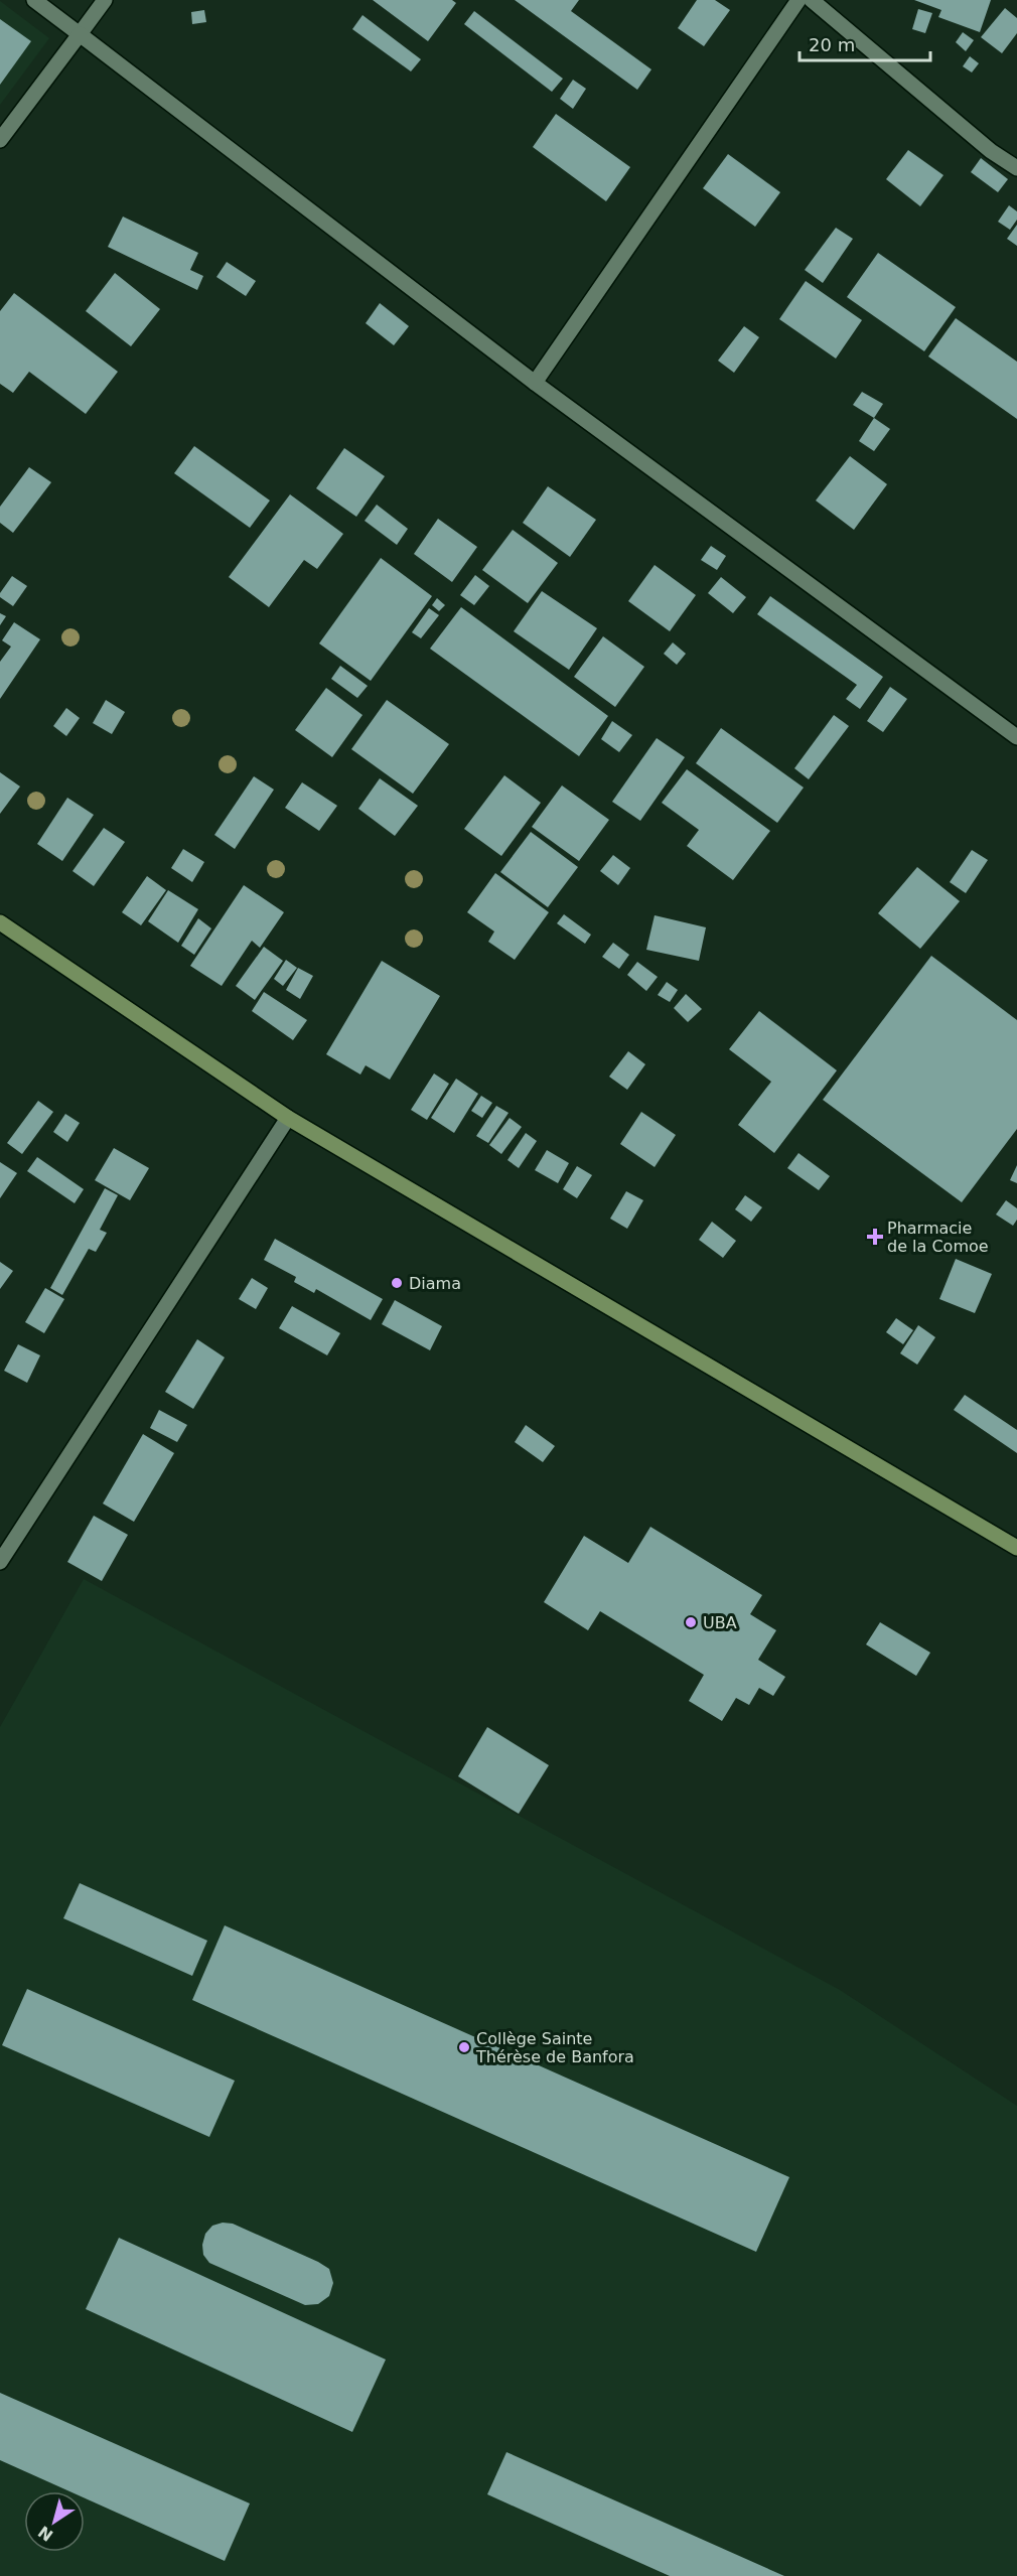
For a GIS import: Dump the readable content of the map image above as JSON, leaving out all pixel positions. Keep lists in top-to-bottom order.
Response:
{
  "places": {
    "health": ["Pharmacie de la Comoe"],
    "other": ["Diama", "UBA", "Collège Sainte Thérèse de Banfora"]
  },
  "scale_bar": "20 m",
  "north": "bottom left"
}
